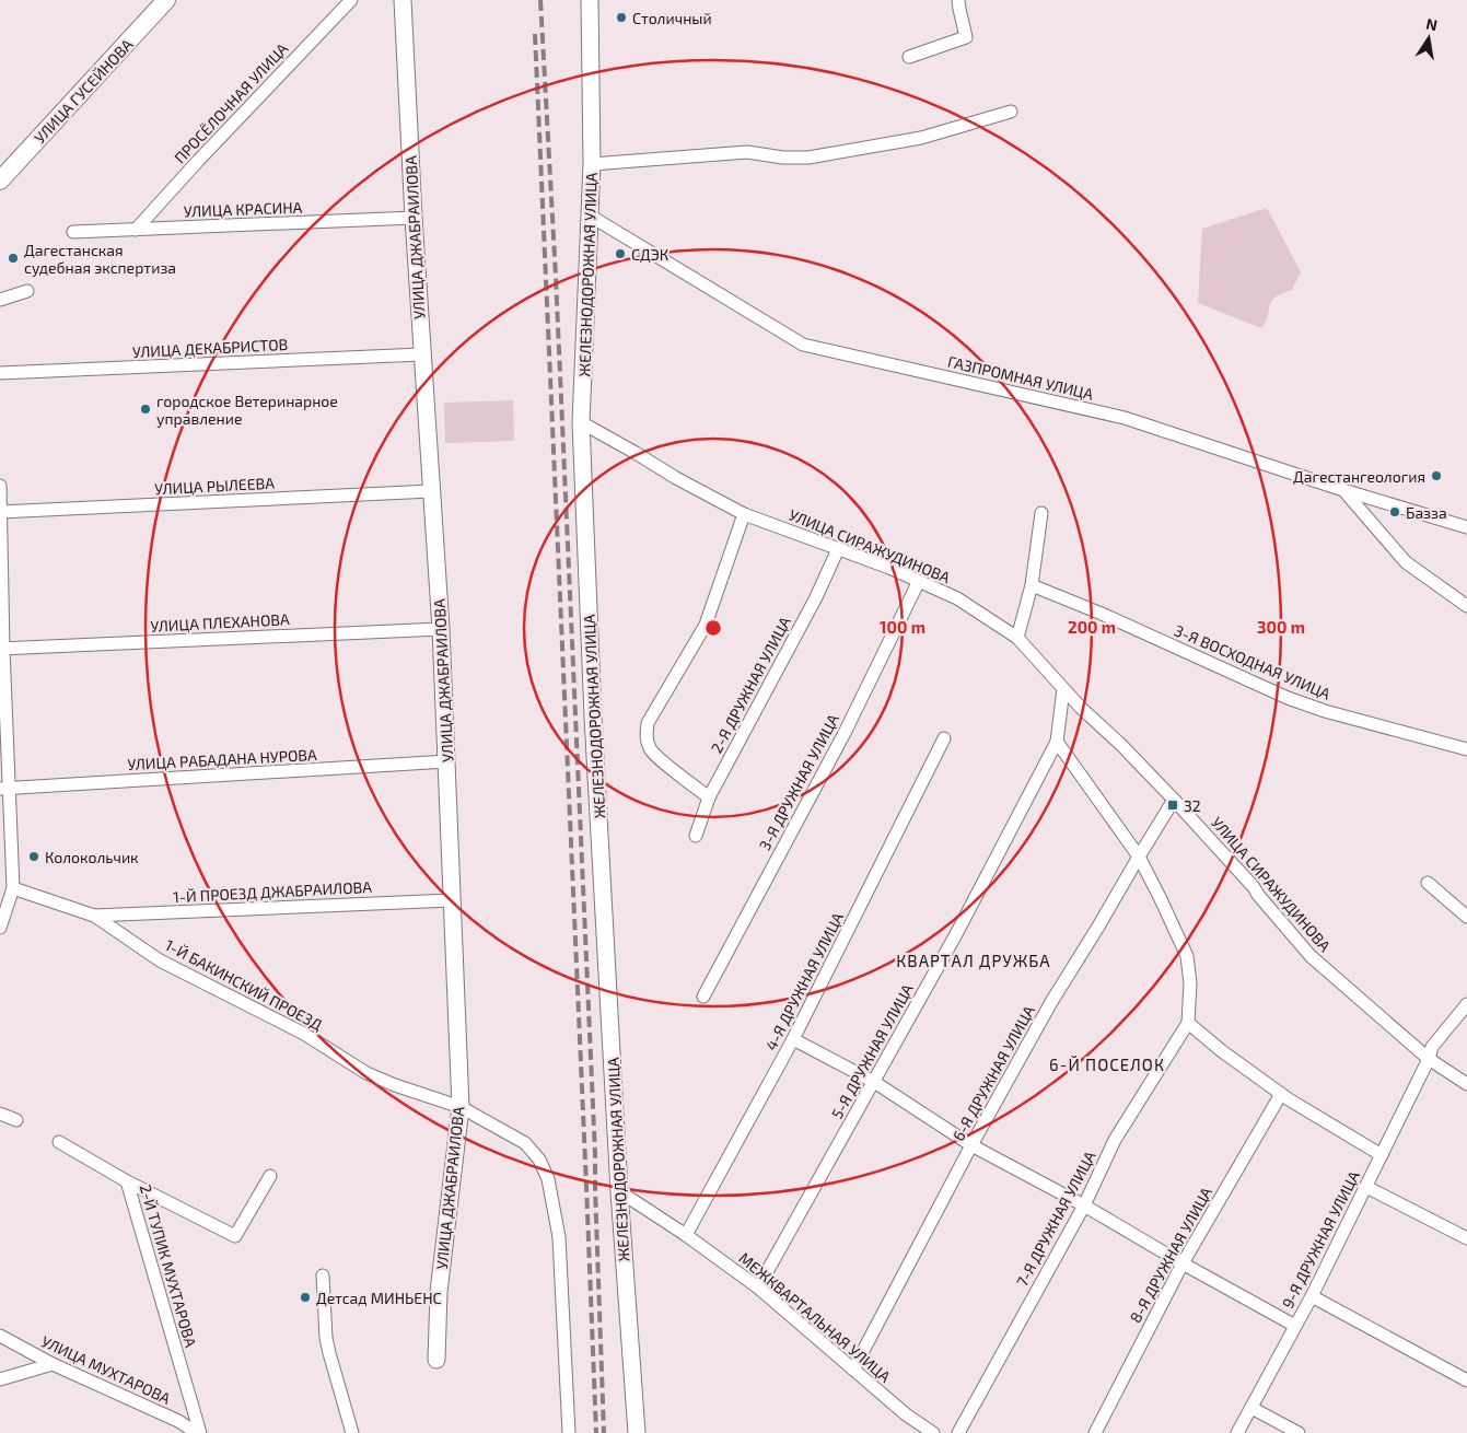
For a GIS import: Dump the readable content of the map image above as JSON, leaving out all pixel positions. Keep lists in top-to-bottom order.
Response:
{
  "streets": {
    "main road": ["УЛИЦА ГУСЕЙНОВА"],
    "street": [
      "ПРОСЁЛОЧНАЯ УЛИЦА",
      "УЛИЦА КРАСИНА",
      "УЛИЦА ДЖАБРАИЛОВА",
      "ЖЕЛЕЗНОДОРОЖНАЯ УЛИЦА",
      "УЛИЦА ДЕКАБРИСТОВ",
      "ГАЗПРОМНАЯ УЛИЦА",
      "УЛИЦА РЫЛЕЕВА",
      "УЛИЦА СИРАЖУДИНОВА",
      "УЛИЦА ПЛЕХАНОВА",
      "3-Я ВОСХОДНАЯ УЛИЦА",
      "2-Я ДРУЖНАЯ УЛИЦА",
      "УЛИЦА РАБАДАНА НУРОВА",
      "3-Я ДРУЖНАЯ УЛИЦА",
      "1-Й ПРОЕЗД ДЖАБРАИЛОВА",
      "4-Я ДРУЖНАЯ УЛИЦА",
      "1-Й БАКИНСКИЙ ПРОЕЗД",
      "5-Я ДРУЖНАЯ УЛИЦА",
      "6-Я ДРУЖНАЯ УЛИЦА",
      "7-Я ДРУЖНАЯ УЛИЦА",
      "9-Я ДРУЖНАЯ УЛИЦА",
      "8-Я ДРУЖНАЯ УЛИЦА",
      "2-Й ТУПИК МУХТАРОВА",
      "МЕЖКВАРТАЛЬНАЯ УЛИЦА",
      "УЛИЦА МУХТАРОВА"
    ]
  },
  "crossings": [
    ["ПРОСЁЛОЧНАЯ УЛИЦА", "УЛИЦА КРАСИНА"],
    ["УЛИЦА КРАСИНА", "УЛИЦА ДЖАБРАИЛОВА"],
    ["УЛИЦА ДЖАБРАИЛОВА", "УЛИЦА ДЕКАБРИСТОВ"],
    ["УЛИЦА ДЖАБРАИЛОВА", "УЛИЦА РЫЛЕЕВА"],
    ["УЛИЦА ДЖАБРАИЛОВА", "УЛИЦА ПЛЕХАНОВА"],
    ["УЛИЦА ДЖАБРАИЛОВА", "УЛИЦА РАБАДАНА НУРОВА"],
    ["УЛИЦА ДЖАБРАИЛОВА", "1-Й ПРОЕЗД ДЖАБРАИЛОВА"],
    ["УЛИЦА ДЖАБРАИЛОВА", "1-Й БАКИНСКИЙ ПРОЕЗД"],
    ["ЖЕЛЕЗНОДОРОЖНАЯ УЛИЦА", "ГАЗПРОМНАЯ УЛИЦА"],
    ["ЖЕЛЕЗНОДОРОЖНАЯ УЛИЦА", "УЛИЦА СИРАЖУДИНОВА"],
    ["ЖЕЛЕЗНОДОРОЖНАЯ УЛИЦА", "МЕЖКВАРТАЛЬНАЯ УЛИЦА"],
    ["УЛИЦА СИРАЖУДИНОВА", "2-Я ДРУЖНАЯ УЛИЦА"],
    ["УЛИЦА СИРАЖУДИНОВА", "3-Я ДРУЖНАЯ УЛИЦА"],
    ["УЛИЦА СИРАЖУДИНОВА", "6-Я ДРУЖНАЯ УЛИЦА"],
    ["УЛИЦА СИРАЖУДИНОВА", "9-Я ДРУЖНАЯ УЛИЦА"],
    ["1-Й ПРОЕЗД ДЖАБРАИЛОВА", "1-Й БАКИНСКИЙ ПРОЕЗД"],
    ["4-Я ДРУЖНАЯ УЛИЦА", "МЕЖКВАРТАЛЬНАЯ УЛИЦА"],
    ["5-Я ДРУЖНАЯ УЛИЦА", "МЕЖКВАРТАЛЬНАЯ УЛИЦА"],
    ["6-Я ДРУЖНАЯ УЛИЦА", "МЕЖКВАРТАЛЬНАЯ УЛИЦА"],
    ["2-Й ТУПИК МУХТАРОВА", "УЛИЦА МУХТАРОВА"]
  ],
  "districts": ["КВАРТАЛ ДРУЖБА", "6-Й ПОСЕЛОК"],
  "places": {
    "other": [
      "Столичный",
      "СДЭК",
      "Дагестанская судебная экспертиза",
      "городское Ветеринарное управление",
      "Дагестангеология",
      "Базза",
      "Колокольчик",
      "Детсад МИНЬЕНС"
    ],
    "transit": ["32"]
  },
  "north": "top",
  "rings": ["100 m", "200 m", "300 m"]
}
